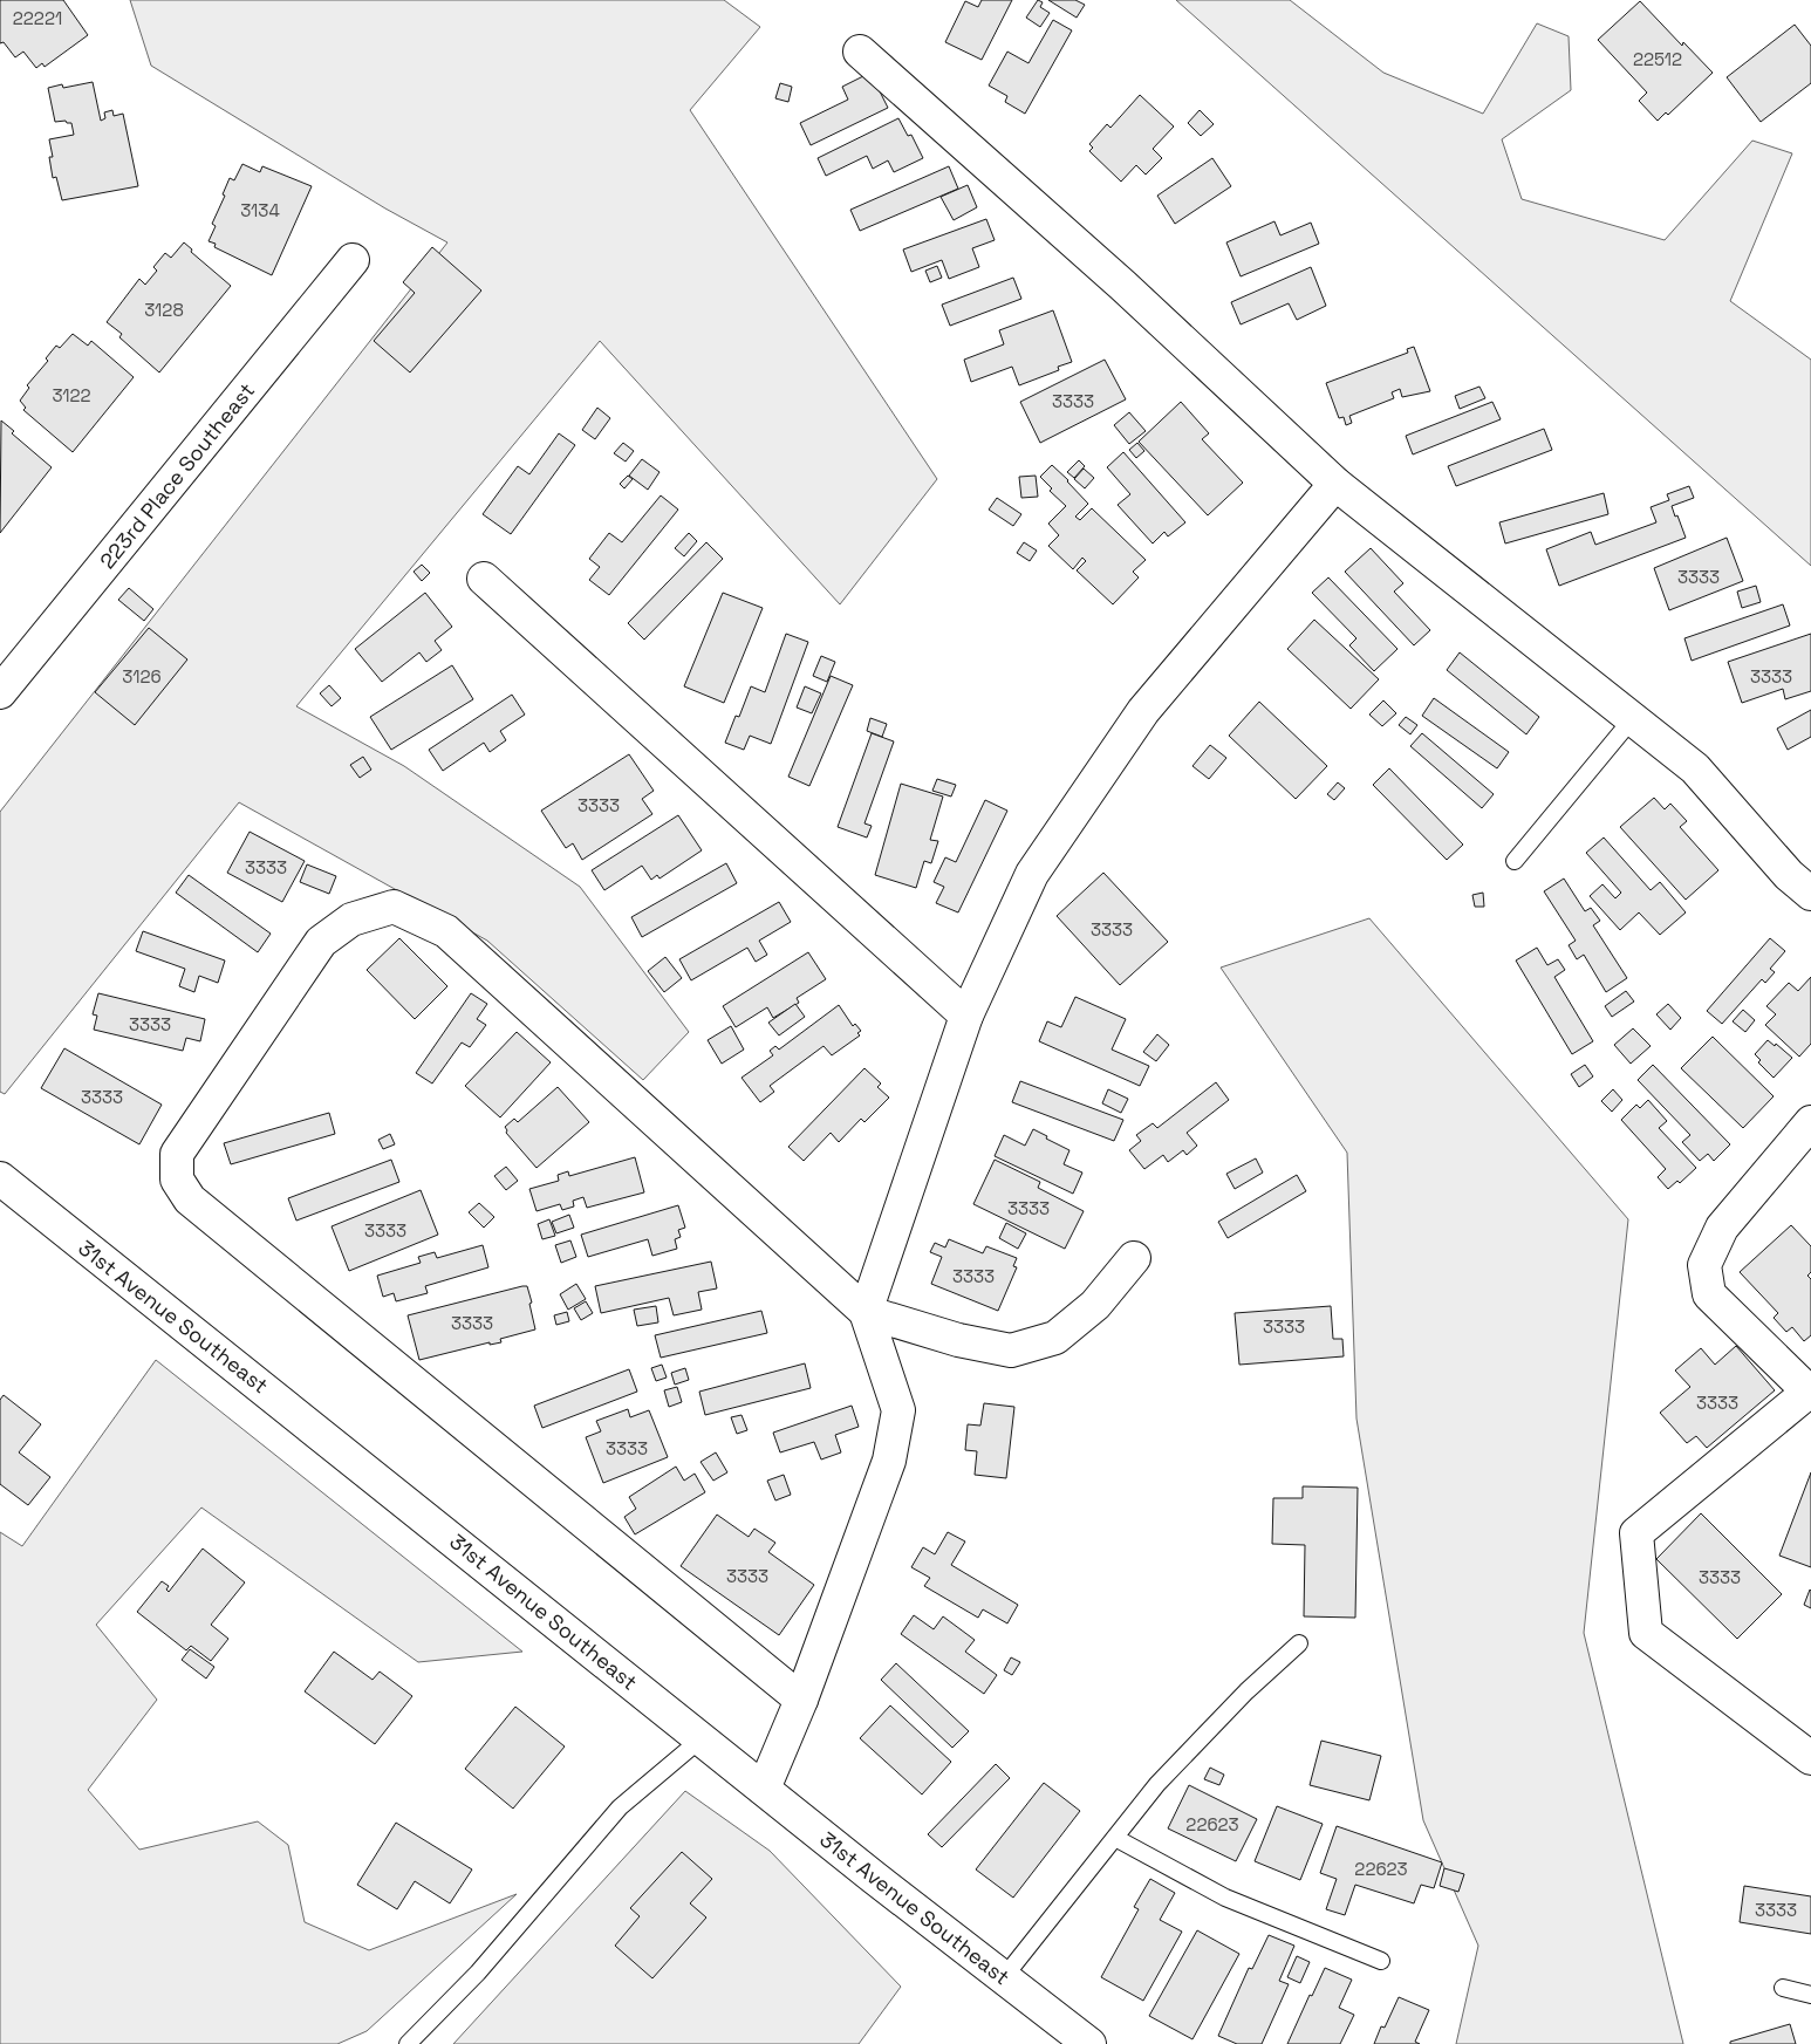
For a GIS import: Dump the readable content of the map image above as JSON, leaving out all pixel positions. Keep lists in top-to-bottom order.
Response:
{
  "streets": {
    "street": ["223rd Place Southeast", "31st Avenue Southeast"]
  },
  "house_numbers": [
    "22221",
    "22512",
    "3134",
    "3128",
    "3122",
    "3333",
    "3333",
    "3126",
    "3333",
    "3333",
    "3333",
    "3333",
    "3333",
    "3333",
    "3333",
    "3333",
    "3333",
    "3333",
    "3333",
    "3333",
    "3333",
    "3333",
    "3333",
    "22623",
    "22623",
    "3333"
  ]
}
